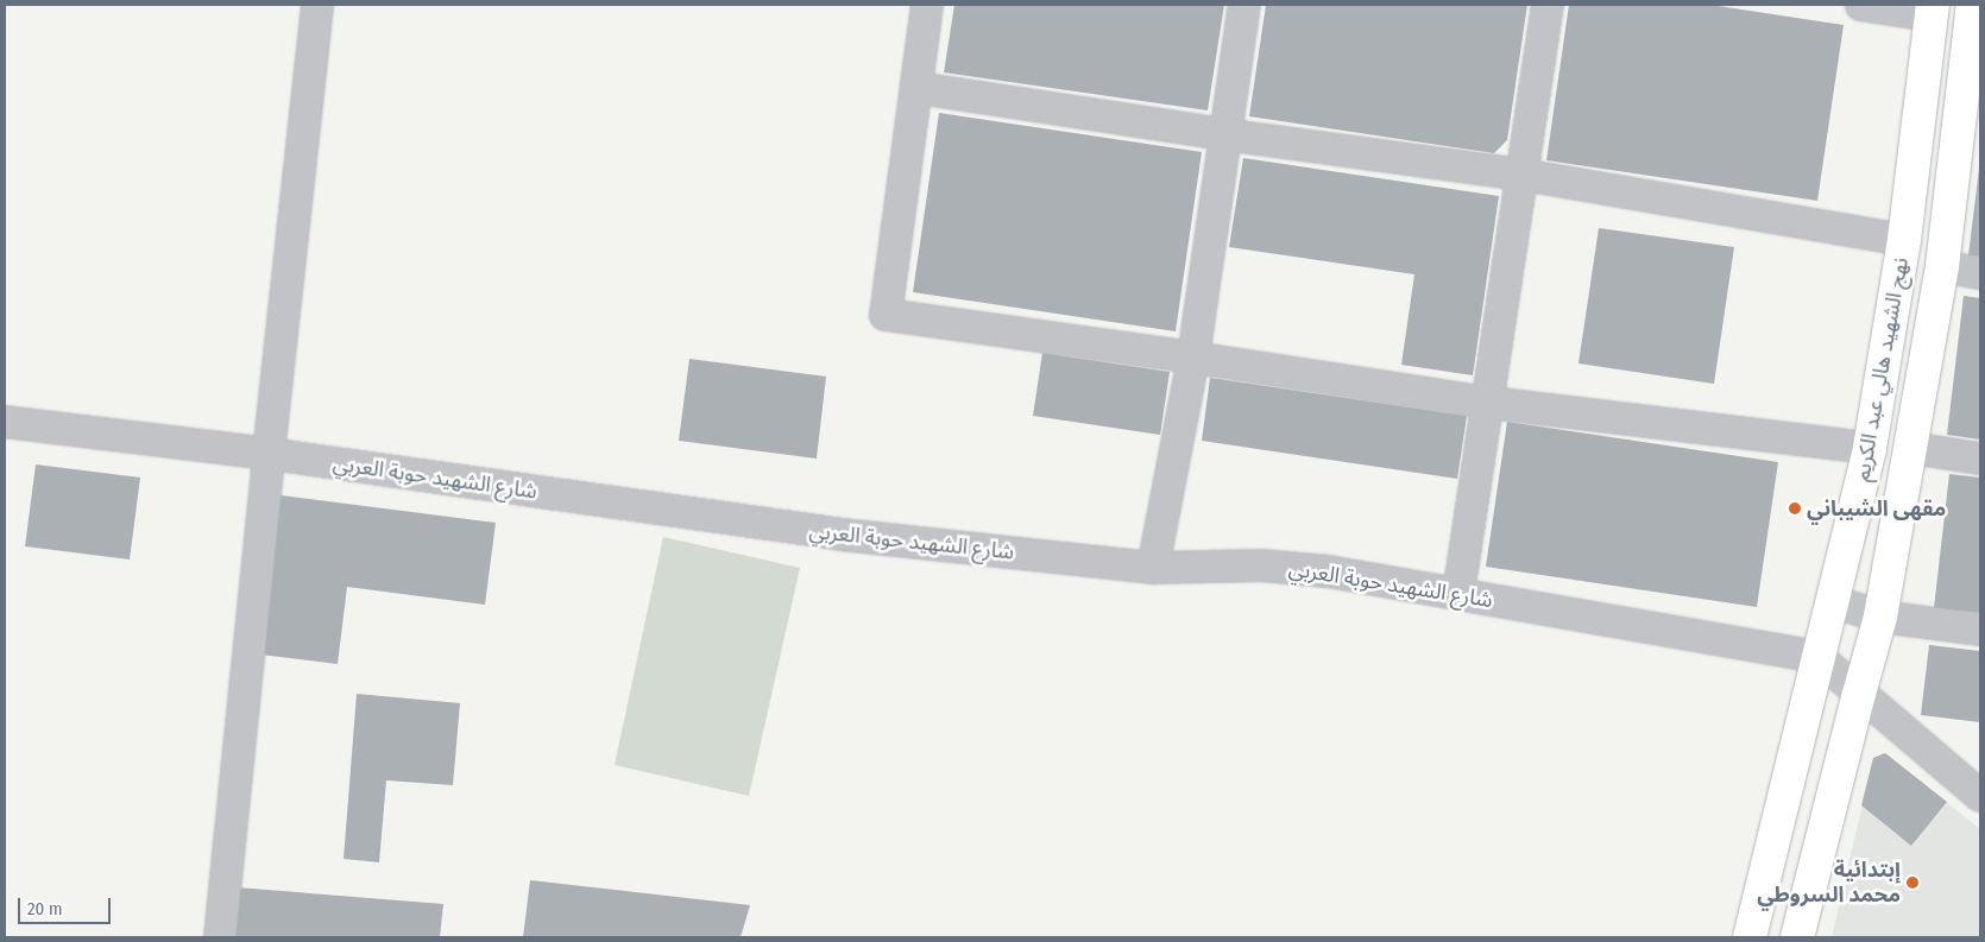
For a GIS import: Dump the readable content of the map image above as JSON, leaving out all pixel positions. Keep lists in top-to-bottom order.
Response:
{
  "streets": {
    "main road": ["نهج الشهيد هالي عبد الكريم"],
    "street": ["شارع الشهيد حوبة العربي"]
  },
  "crossings": [
    ["نهج الشهيد هالي عبد الكريم", "شارع الشهيد حوبة العربي"]
  ],
  "places": ["مقهى الشيباني", "إبتدائية محمد السروطي"],
  "scale_bar": "20 m"
}
